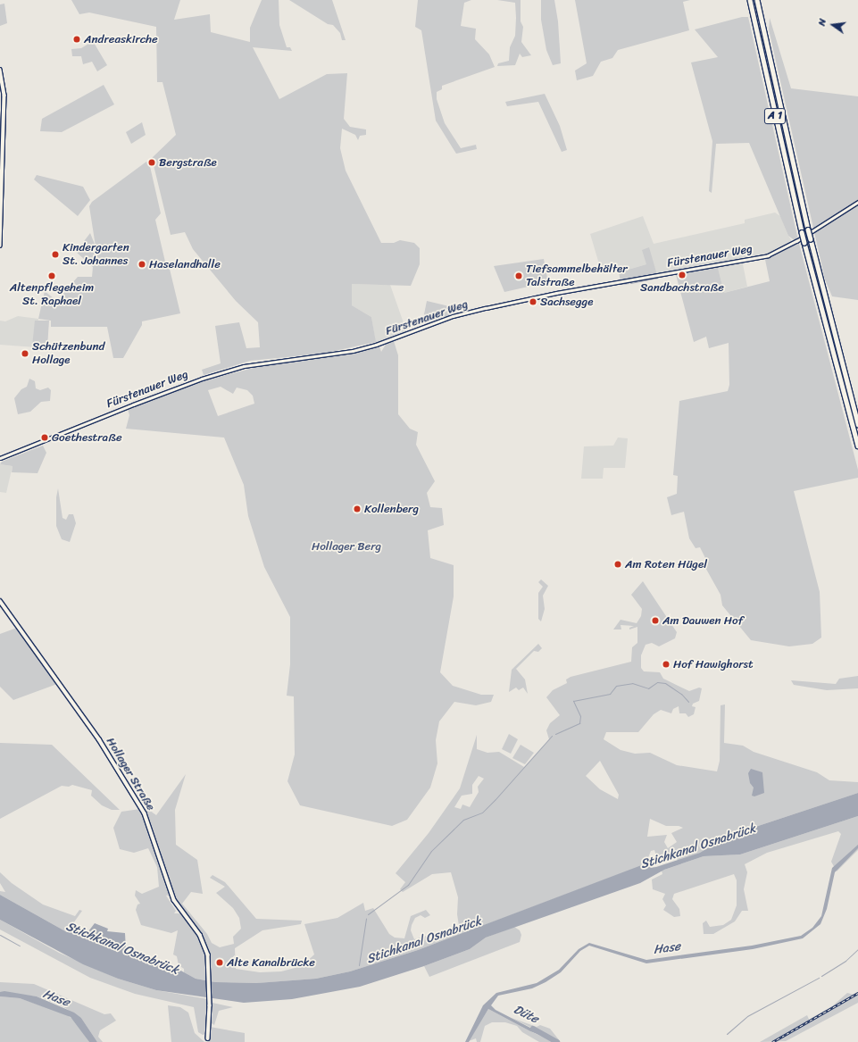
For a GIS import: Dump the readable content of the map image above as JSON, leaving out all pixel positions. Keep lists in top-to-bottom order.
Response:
{
  "streets": {
    "highway": ["A 1"],
    "main road": ["Hollager Straße"],
    "street": ["Fürstenauer Weg"]
  },
  "water": ["Stichkanal Osnabrück", "Hase", "Düte"],
  "parks": ["Hollager Berg"],
  "places": [
    "Andreaskirche",
    "Bergstraße",
    "Kindergarten St. Johannes",
    "Haselandhalle",
    "Sandbachstraße",
    "Altenpflegeheim St. Raphael",
    "Tiefsammelbehälter Talstraße",
    "Sachsegge",
    "Schützenbund Hollage",
    "Goethestraße",
    "Kollenberg",
    "Am Roten Hügel",
    "Am Dauwen Hof",
    "Hof Hawighorst",
    "Alte Kanalbrücke"
  ],
  "north": "left"
}
